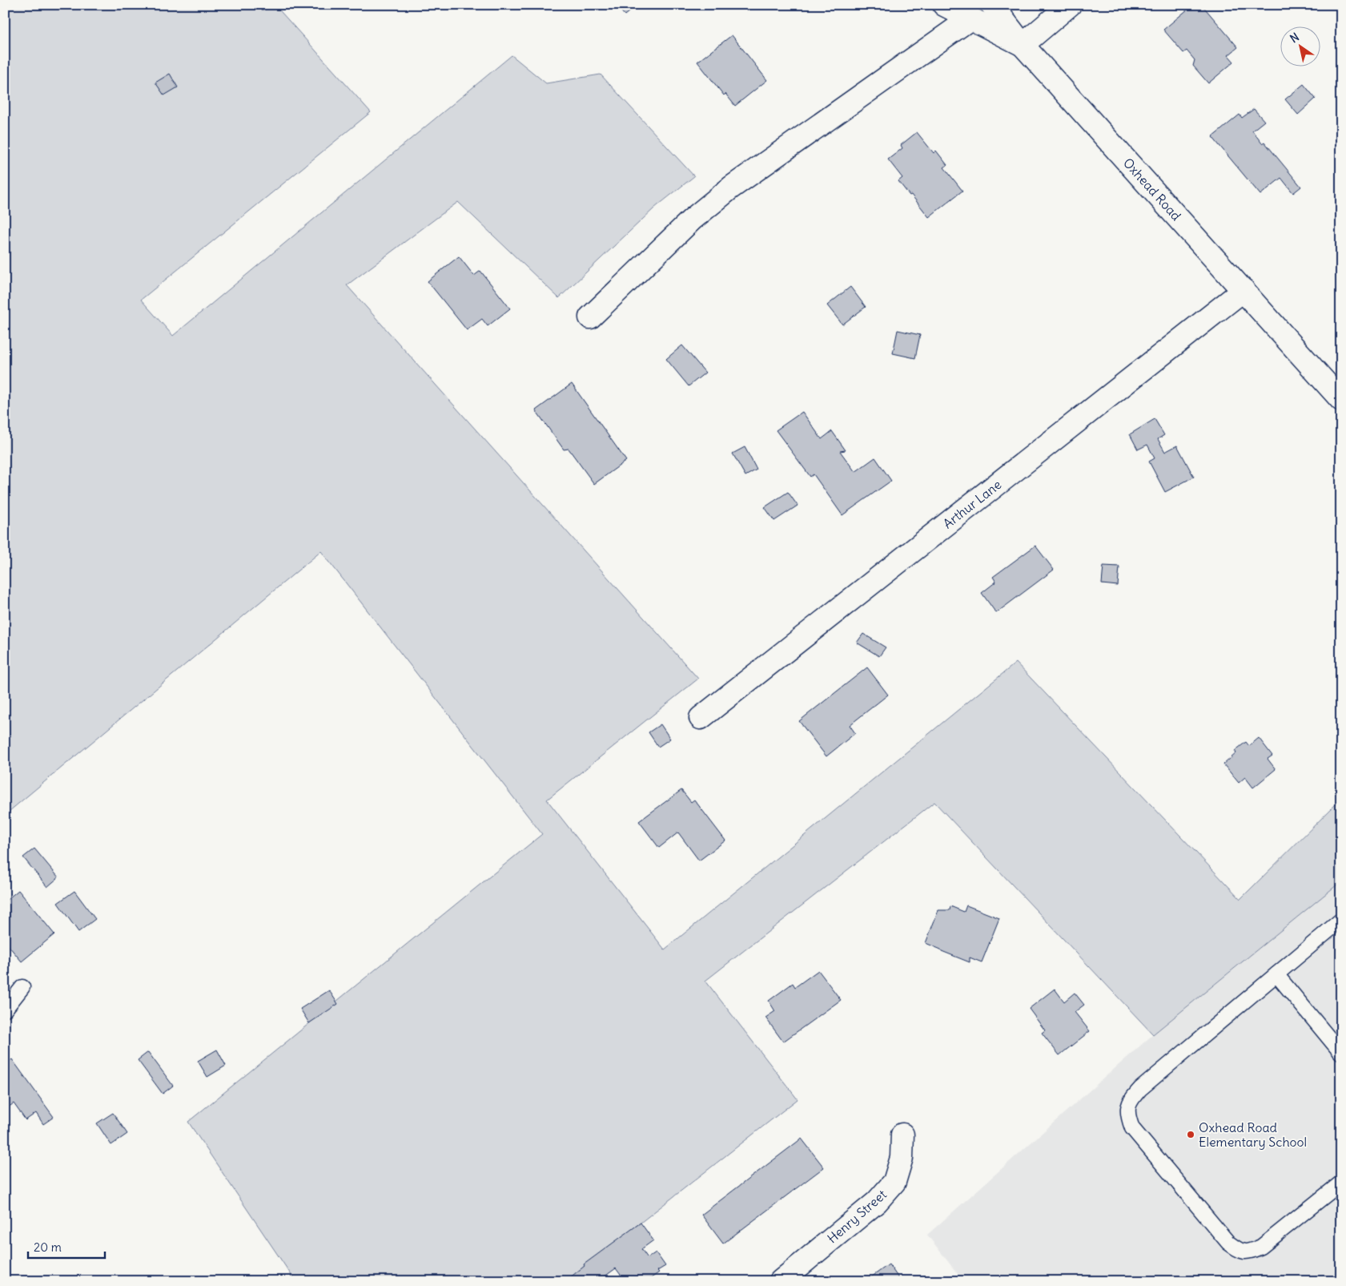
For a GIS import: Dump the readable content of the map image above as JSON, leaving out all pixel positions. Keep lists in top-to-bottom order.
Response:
{
  "streets": {
    "street": ["Oxhead Road", "Arthur Lane", "Henry Street"]
  },
  "crossings": [
    ["Oxhead Road", "Arthur Lane"]
  ],
  "places": ["Oxhead Road Elementary School"],
  "scale_bar": "20 m",
  "north": "top left"
}
